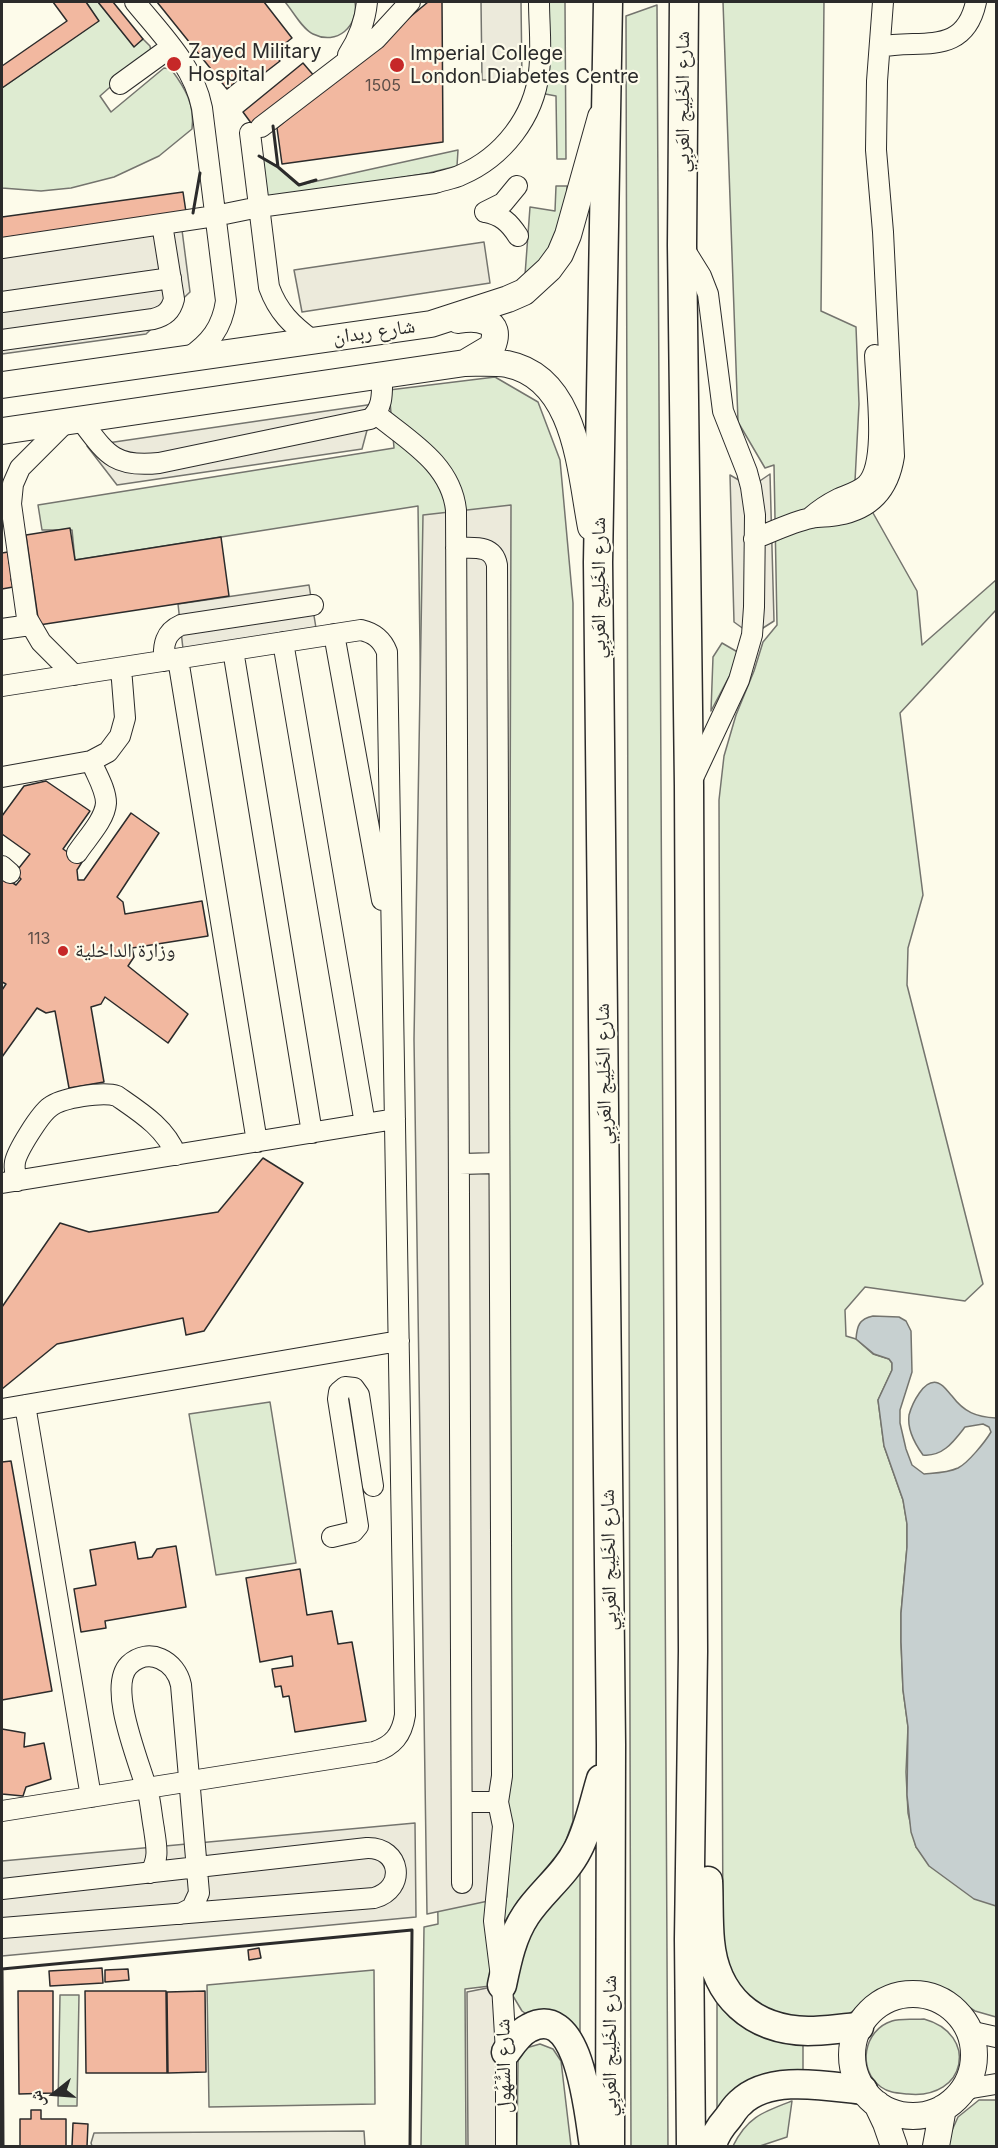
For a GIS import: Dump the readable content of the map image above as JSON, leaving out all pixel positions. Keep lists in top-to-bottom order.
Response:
{
  "streets": {
    "highway": ["شارع الخَلِيج العَربِي"],
    "main road": ["شارع ربدان"],
    "street": ["شارع السُّهُول"]
  },
  "crossings": [
    ["شارع الخَلِيج العَربِي", "شارع ربدان"]
  ],
  "places": ["Zayed Military Hospital", "Imperial College London Diabetes Centre", "وزارة الداخلية"],
  "house_numbers": ["1505", "113"],
  "north": "left"
}
